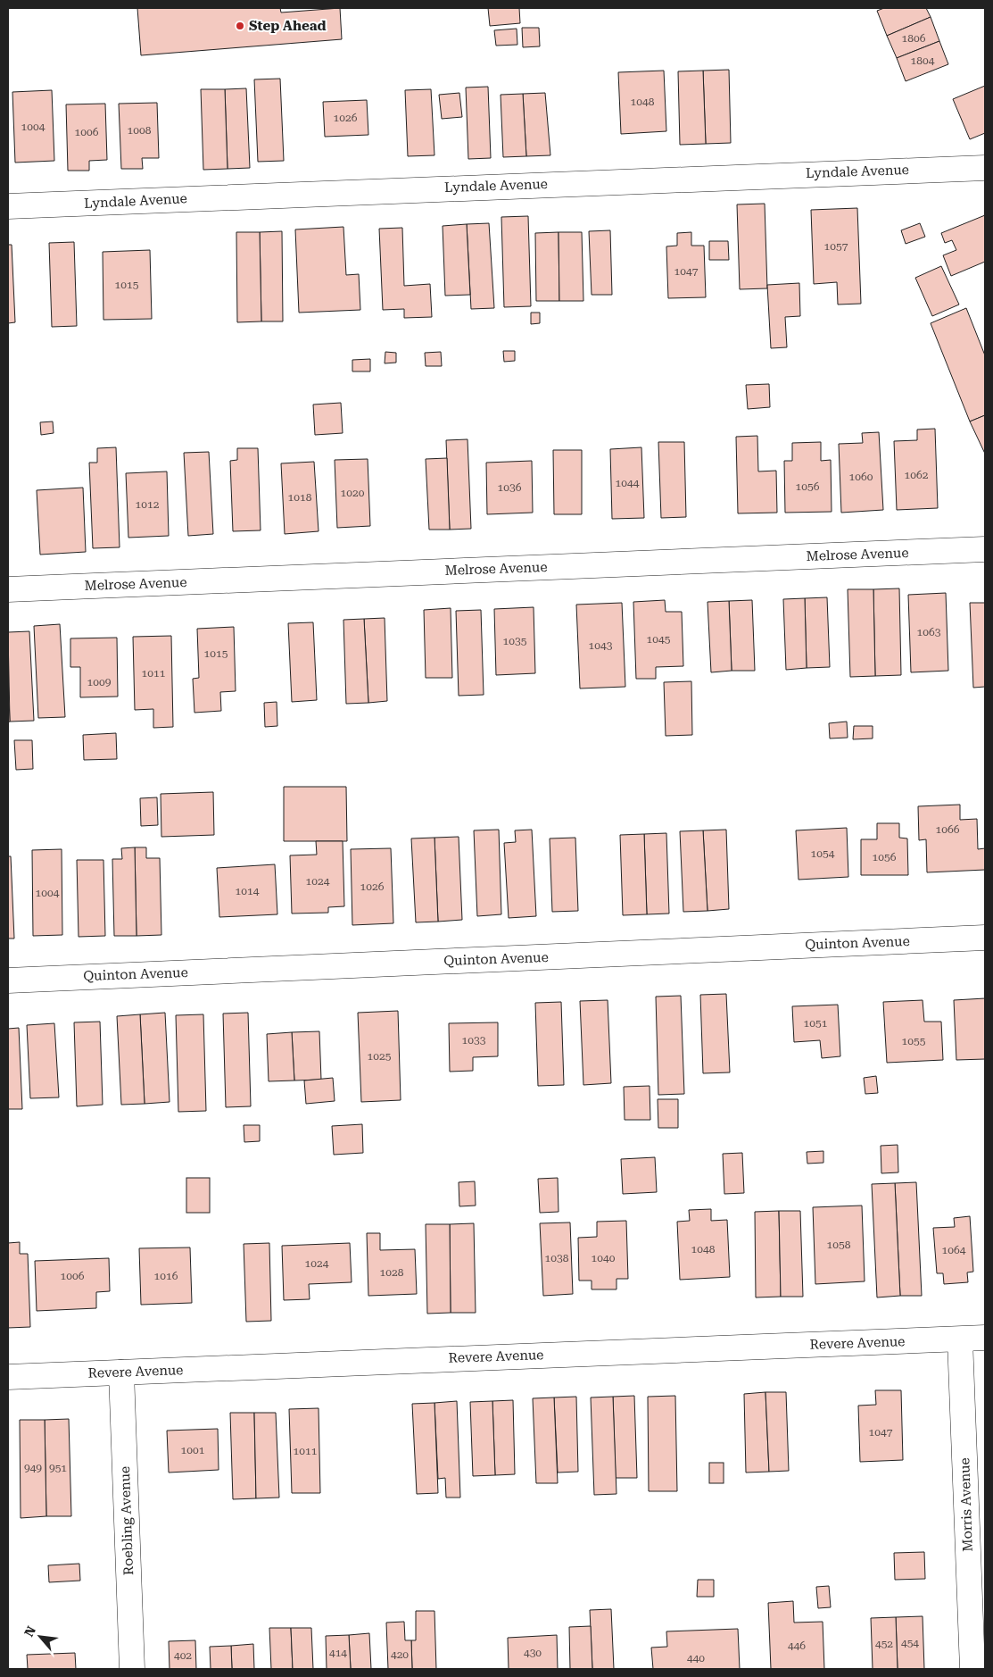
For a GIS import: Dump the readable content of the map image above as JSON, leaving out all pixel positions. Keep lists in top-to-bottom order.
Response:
{
  "streets": {
    "street": [
      "Lyndale Avenue",
      "Melrose Avenue",
      "Quinton Avenue",
      "Revere Avenue",
      "Morris Avenue",
      "Roebling Avenue"
    ]
  },
  "crossings": [
    ["Revere Avenue", "Morris Avenue"],
    ["Revere Avenue", "Roebling Avenue"]
  ],
  "places": ["Step Ahead"],
  "house_numbers": [
    "1806",
    "1804",
    "1048",
    "1026",
    "1004",
    "1008",
    "1006",
    "1057",
    "1047",
    "1015",
    "1062",
    "1060",
    "1044",
    "1056",
    "1036",
    "1020",
    "1018",
    "1012",
    "1063",
    "1045",
    "1035",
    "1043",
    "1015",
    "1011",
    "1009",
    "1066",
    "1054",
    "1056",
    "1024",
    "1026",
    "1014",
    "1004",
    "1051",
    "1033",
    "1055",
    "1025",
    "1058",
    "1048",
    "1064",
    "1038",
    "1040",
    "1024",
    "1028",
    "1006",
    "1016",
    "1047",
    "1001",
    "1011",
    "949",
    "951",
    "454",
    "452",
    "446",
    "414",
    "430",
    "420",
    "402",
    "440"
  ],
  "north": "top left"
}
